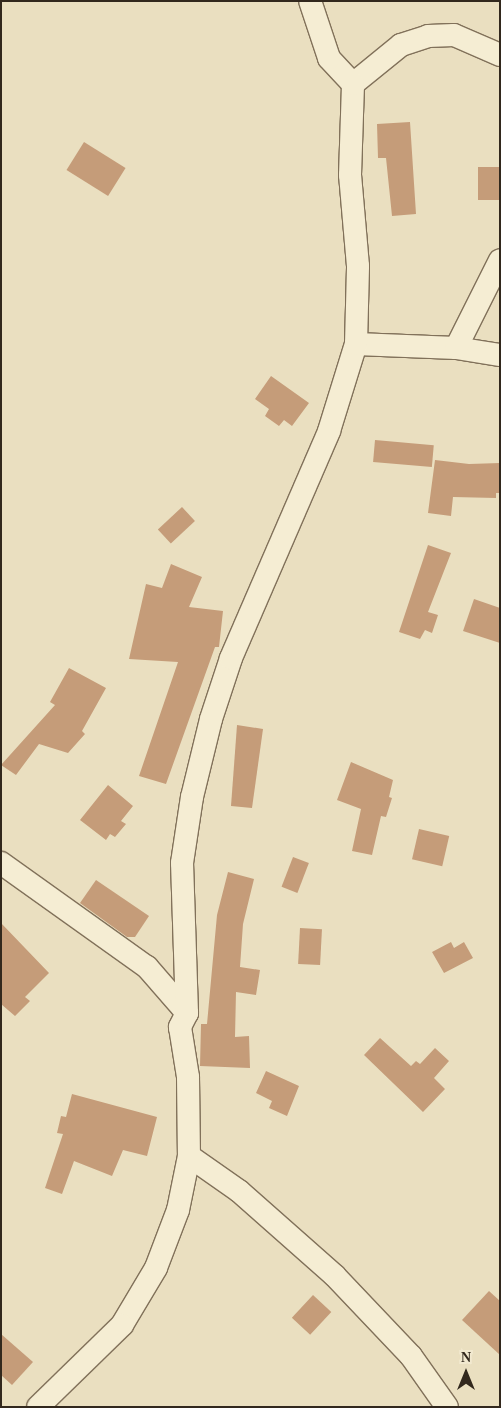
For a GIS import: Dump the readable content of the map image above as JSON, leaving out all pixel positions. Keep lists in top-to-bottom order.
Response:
{
  "north": "top"
}
